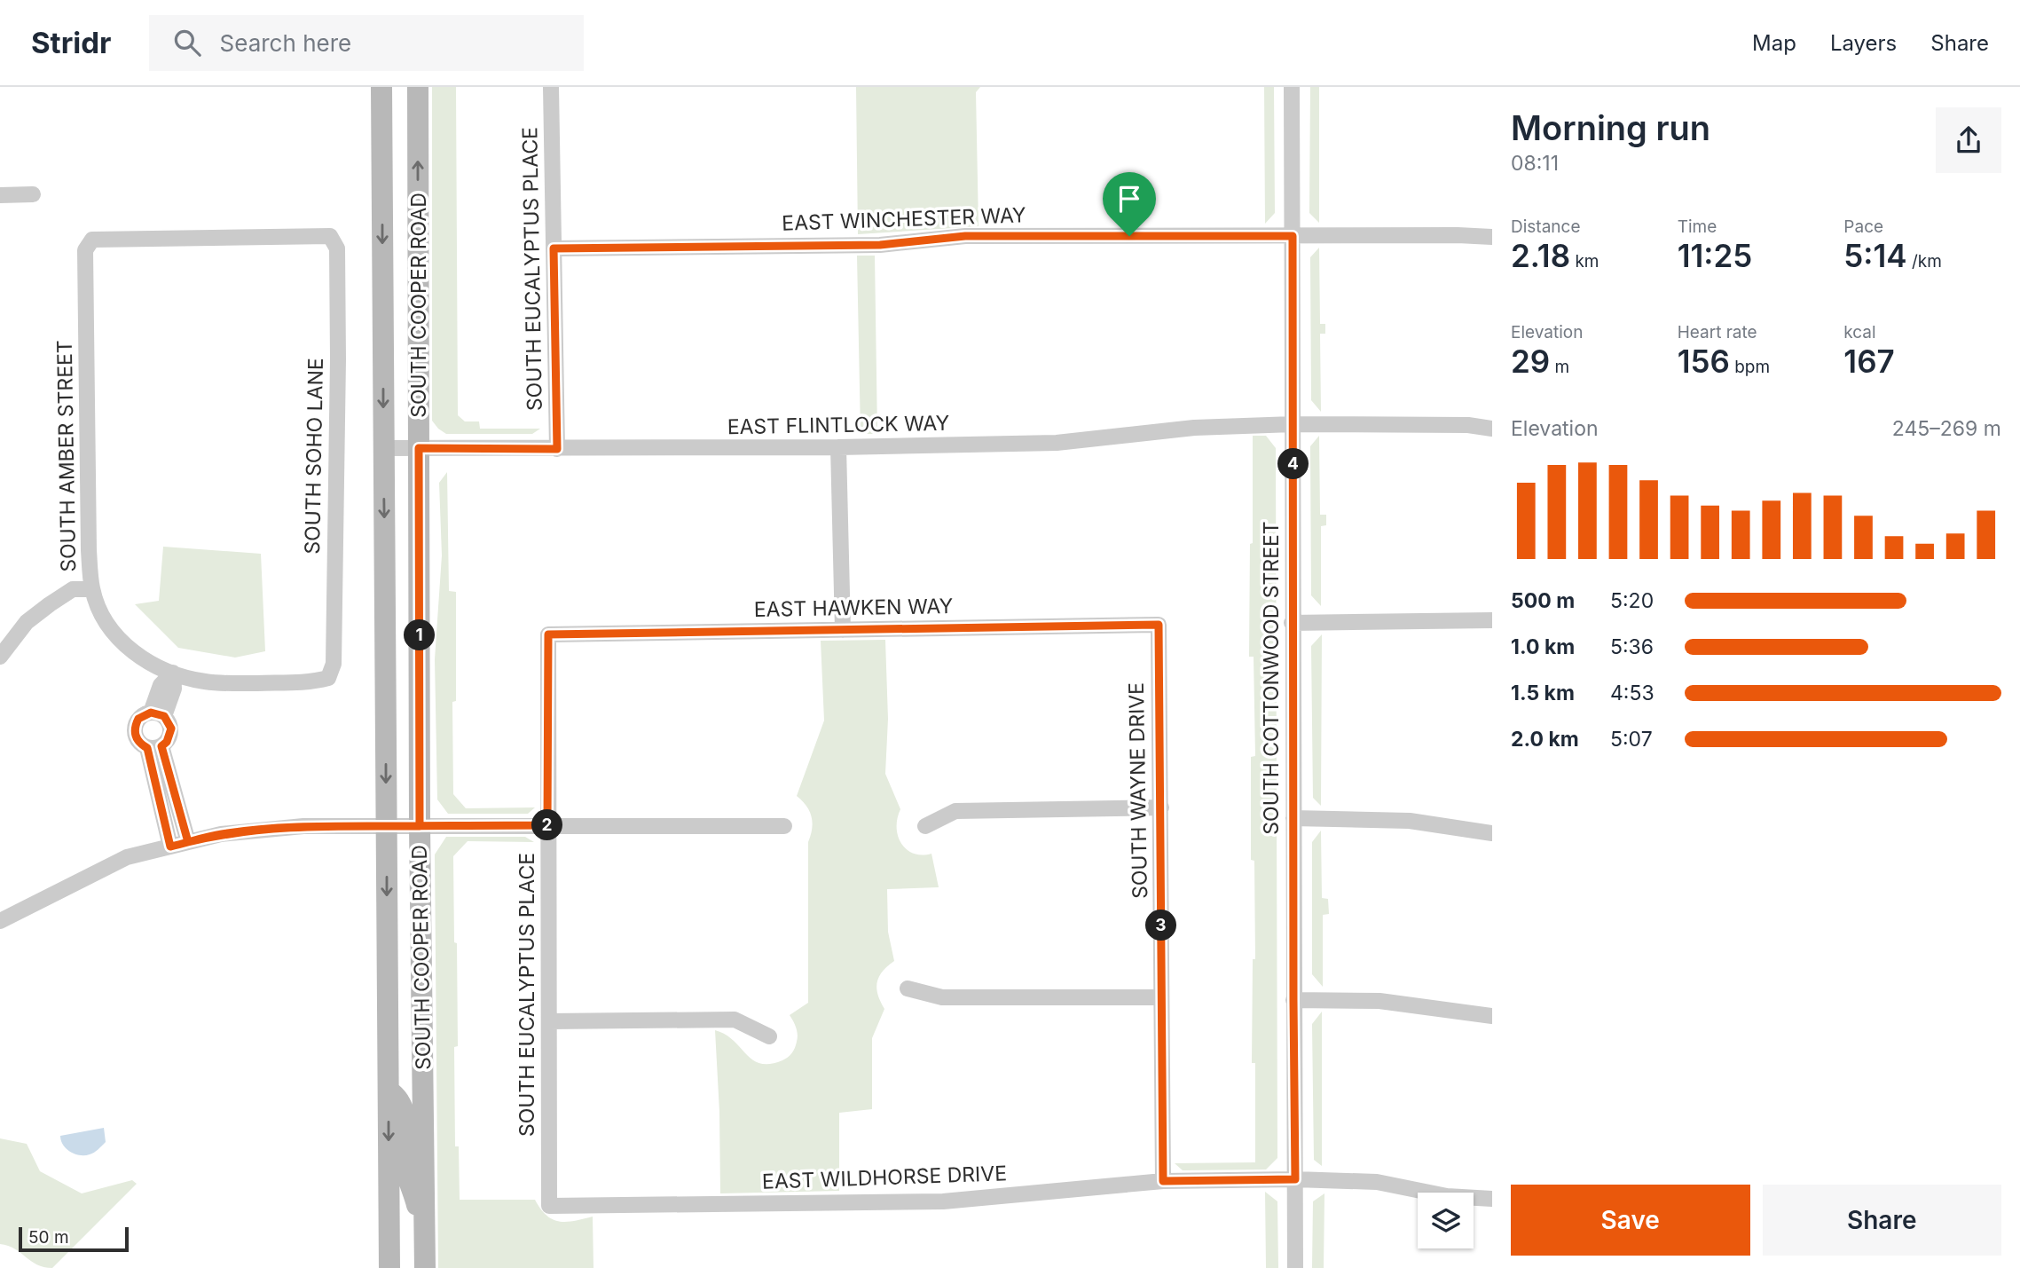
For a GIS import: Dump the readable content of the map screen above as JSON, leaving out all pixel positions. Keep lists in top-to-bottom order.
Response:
{
  "streets": {
    "main road": ["SOUTH COOPER ROAD"],
    "street": [
      "EAST WINCHESTER WAY",
      "SOUTH EUCALYPTUS PLACE",
      "EAST FLINTLOCK WAY",
      "SOUTH AMBER STREET",
      "SOUTH SOHO LANE",
      "EAST HAWKEN WAY",
      "SOUTH COTTONWOOD STREET",
      "SOUTH WAYNE DRIVE",
      "EAST WILDHORSE DRIVE"
    ]
  },
  "crossings": [
    ["EAST WINCHESTER WAY", "SOUTH EUCALYPTUS PLACE"],
    ["EAST WINCHESTER WAY", "SOUTH COTTONWOOD STREET"],
    ["SOUTH EUCALYPTUS PLACE", "EAST FLINTLOCK WAY"],
    ["SOUTH EUCALYPTUS PLACE", "EAST HAWKEN WAY"],
    ["SOUTH EUCALYPTUS PLACE", "EAST WILDHORSE DRIVE"],
    ["SOUTH COOPER ROAD", "EAST FLINTLOCK WAY"],
    ["EAST FLINTLOCK WAY", "SOUTH COTTONWOOD STREET"],
    ["SOUTH AMBER STREET", "SOUTH SOHO LANE"],
    ["EAST HAWKEN WAY", "SOUTH WAYNE DRIVE"],
    ["SOUTH COTTONWOOD STREET", "EAST WILDHORSE DRIVE"],
    ["SOUTH WAYNE DRIVE", "EAST WILDHORSE DRIVE"]
  ],
  "scale_bar": "50 m",
  "page": {
    "header": "Stridr",
    "search": "Search here",
    "nav": ["Map", "Layers", "Share"],
    "heading": ["Morning run", "08:11"],
    "stats": [
      ["Distance", "2.18 km"],
      ["Time", "11:25"],
      ["Pace", "5:14 /km"],
      ["Elevation", "29 m"],
      ["Heart rate", "156 bpm"],
      ["kcal", "167"]
    ],
    "chart": ["Elevation", "245–269 m"],
    "pins": [
      "4",
      "1",
      "2",
      "3"
    ],
    "list": [
      {
        "name": "500 m",
        "note": "5:20"
      },
      {
        "name": "1.0 km",
        "note": "5:36"
      },
      {
        "name": "1.5 km",
        "note": "4:53"
      },
      {
        "name": "2.0 km",
        "note": "5:07"
      }
    ],
    "buttons": ["Save", "Share"],
    "scale": "50 m"
  }
}
